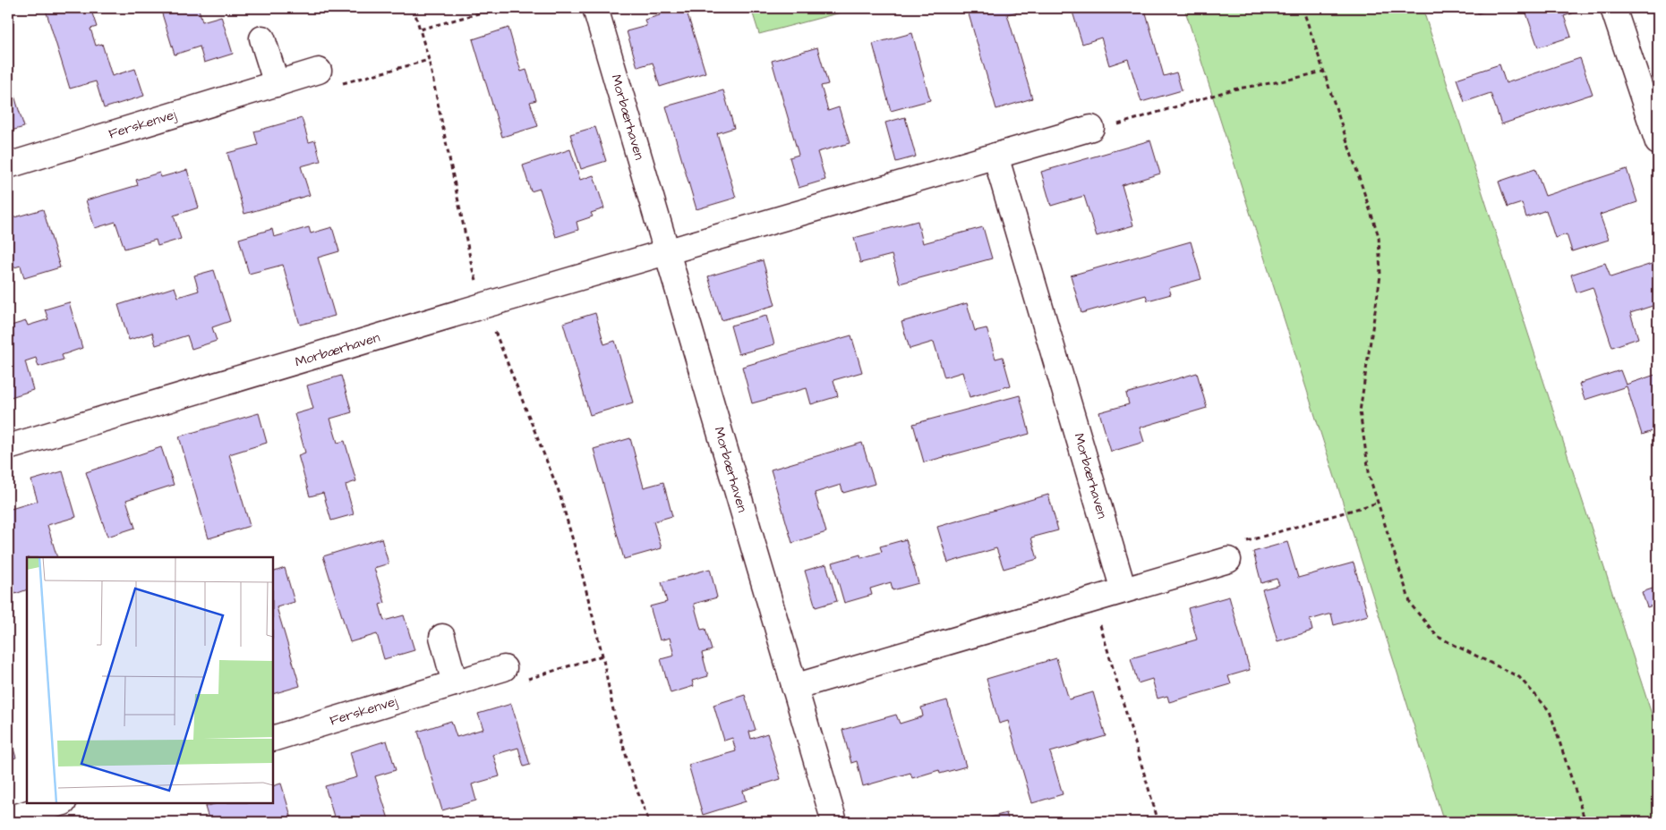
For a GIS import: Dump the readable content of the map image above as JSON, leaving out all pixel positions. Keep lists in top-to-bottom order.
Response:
{
  "streets": {
    "street": ["Morbærhaven", "Ferskenvej"]
  }
}
